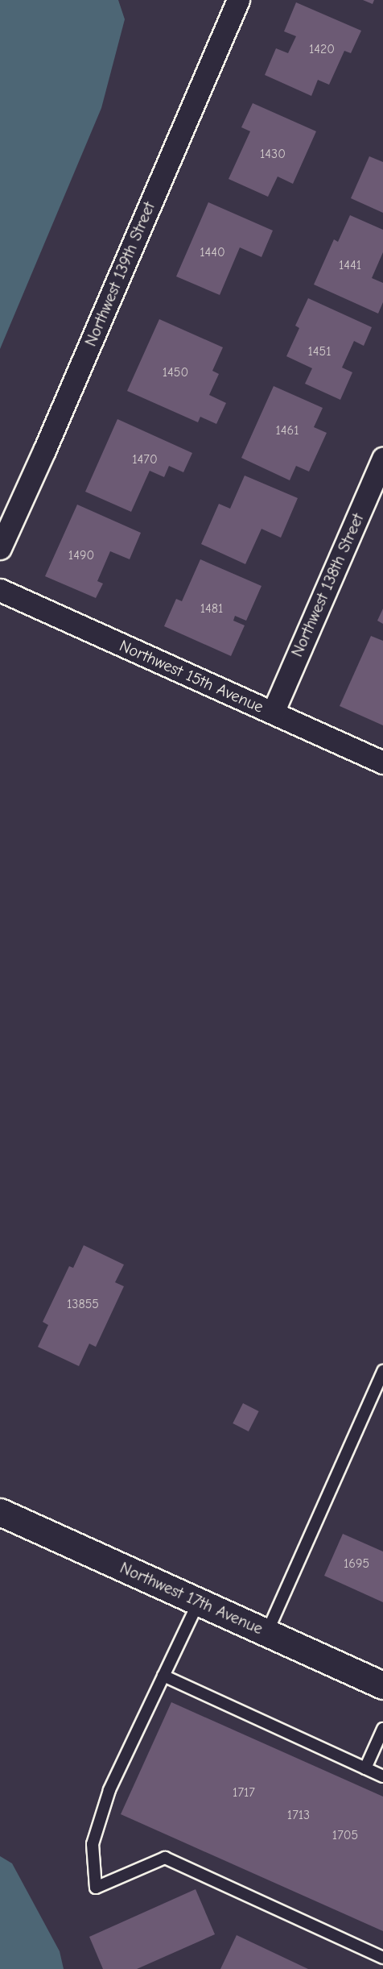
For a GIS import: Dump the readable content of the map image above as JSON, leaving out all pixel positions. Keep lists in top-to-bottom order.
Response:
{
  "streets": {
    "street": [
      "Northwest 139th Street",
      "Northwest 138th Street",
      "Northwest 15th Avenue",
      "Northwest 17th Avenue"
    ]
  },
  "crossings": [
    ["Northwest 138th Street", "Northwest 15th Avenue"]
  ],
  "house_numbers": [
    "1420",
    "1430",
    "1440",
    "1441",
    "1451",
    "1450",
    "1461",
    "1470",
    "1490",
    "1481",
    "13855",
    "1695",
    "1717",
    "1713",
    "1705"
  ]
}
